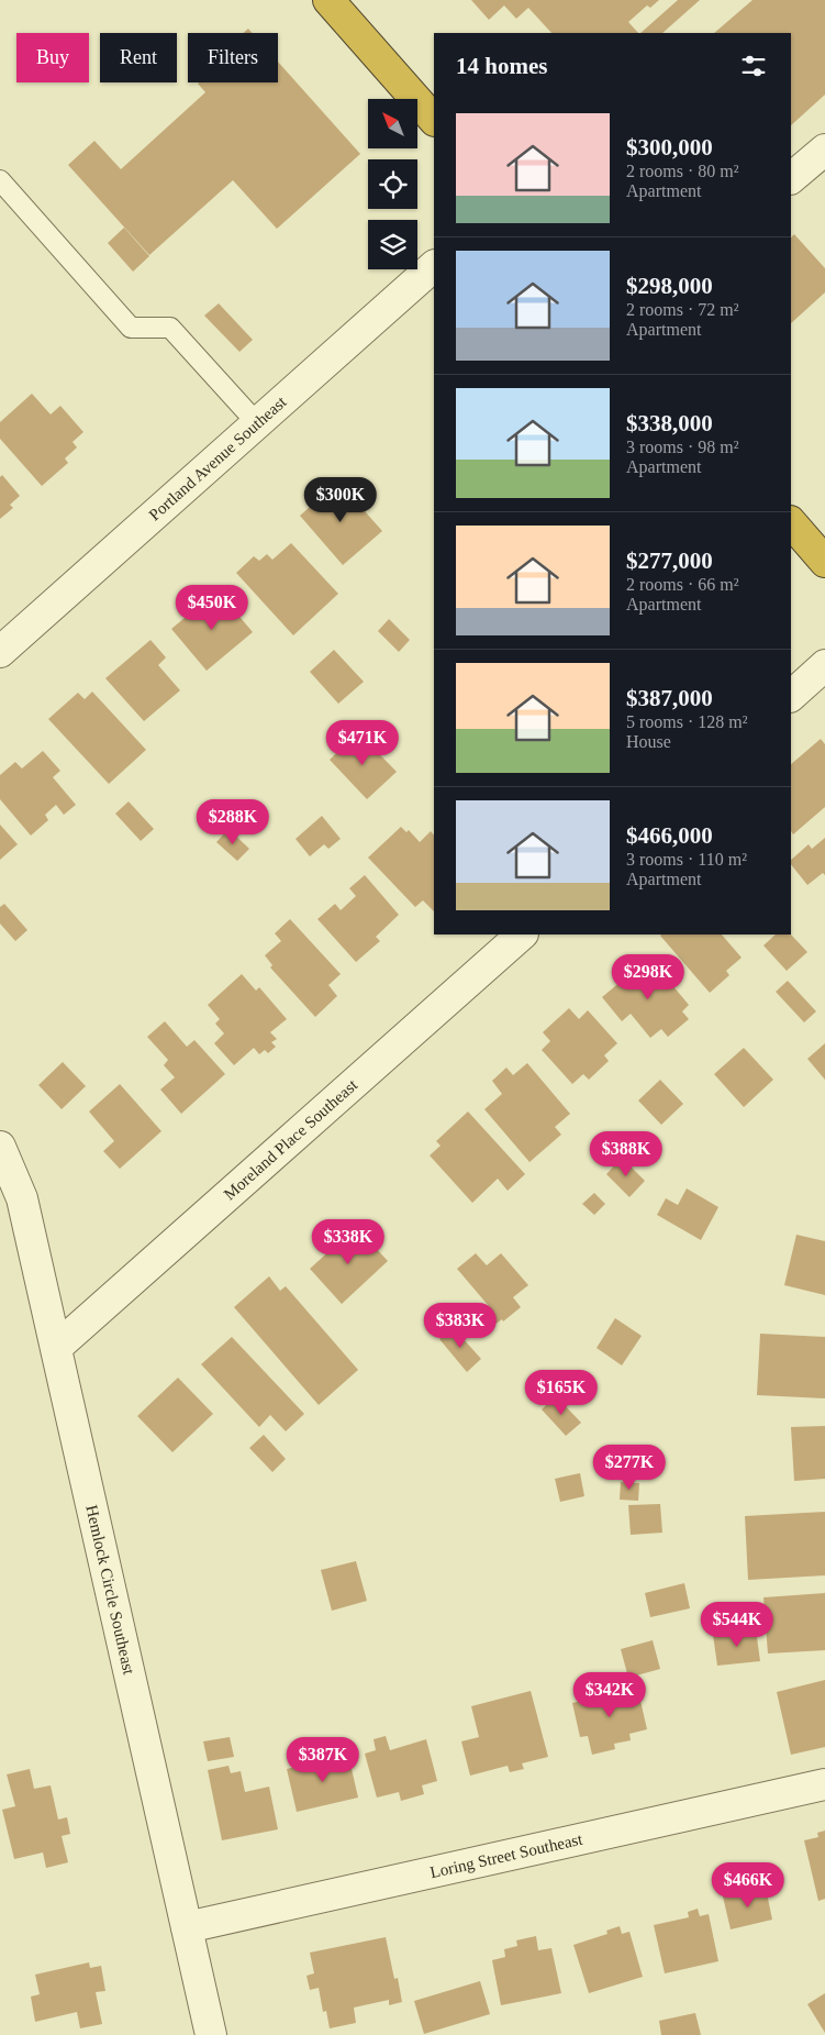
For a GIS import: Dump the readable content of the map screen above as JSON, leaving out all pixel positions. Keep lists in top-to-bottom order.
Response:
{
  "streets": {
    "street": [
      "Portland Avenue Southeast",
      "Moreland Place Southeast",
      "Hemlock Circle Southeast",
      "Loring Street Southeast"
    ]
  },
  "crossings": [
    ["Moreland Place Southeast", "Hemlock Circle Southeast"],
    ["Hemlock Circle Southeast", "Loring Street Southeast"]
  ],
  "north": "top left",
  "page": {
    "chip": ["Buy", "Rent", "Filters"],
    "heading": "14 homes",
    "list": [
      {
        "name": "$300,000",
        "note": "2 rooms · 80 m² · Apartment"
      },
      {
        "name": "$298,000",
        "note": "2 rooms · 72 m² · Apartment"
      },
      {
        "name": "$338,000",
        "note": "3 rooms · 98 m² · Apartment"
      },
      {
        "name": "$277,000",
        "note": "2 rooms · 66 m² · Apartment"
      },
      {
        "name": "$387,000",
        "note": "5 rooms · 128 m² · House"
      },
      {
        "name": "$466,000",
        "note": "3 rooms · 110 m² · Apartment"
      }
    ],
    "price": [
      "$300K",
      "$450K",
      "$471K",
      "$288K",
      "$298K",
      "$388K",
      "$338K",
      "$383K",
      "$165K",
      "$277K",
      "$544K",
      "$342K",
      "$387K",
      "$466K"
    ]
  }
}
